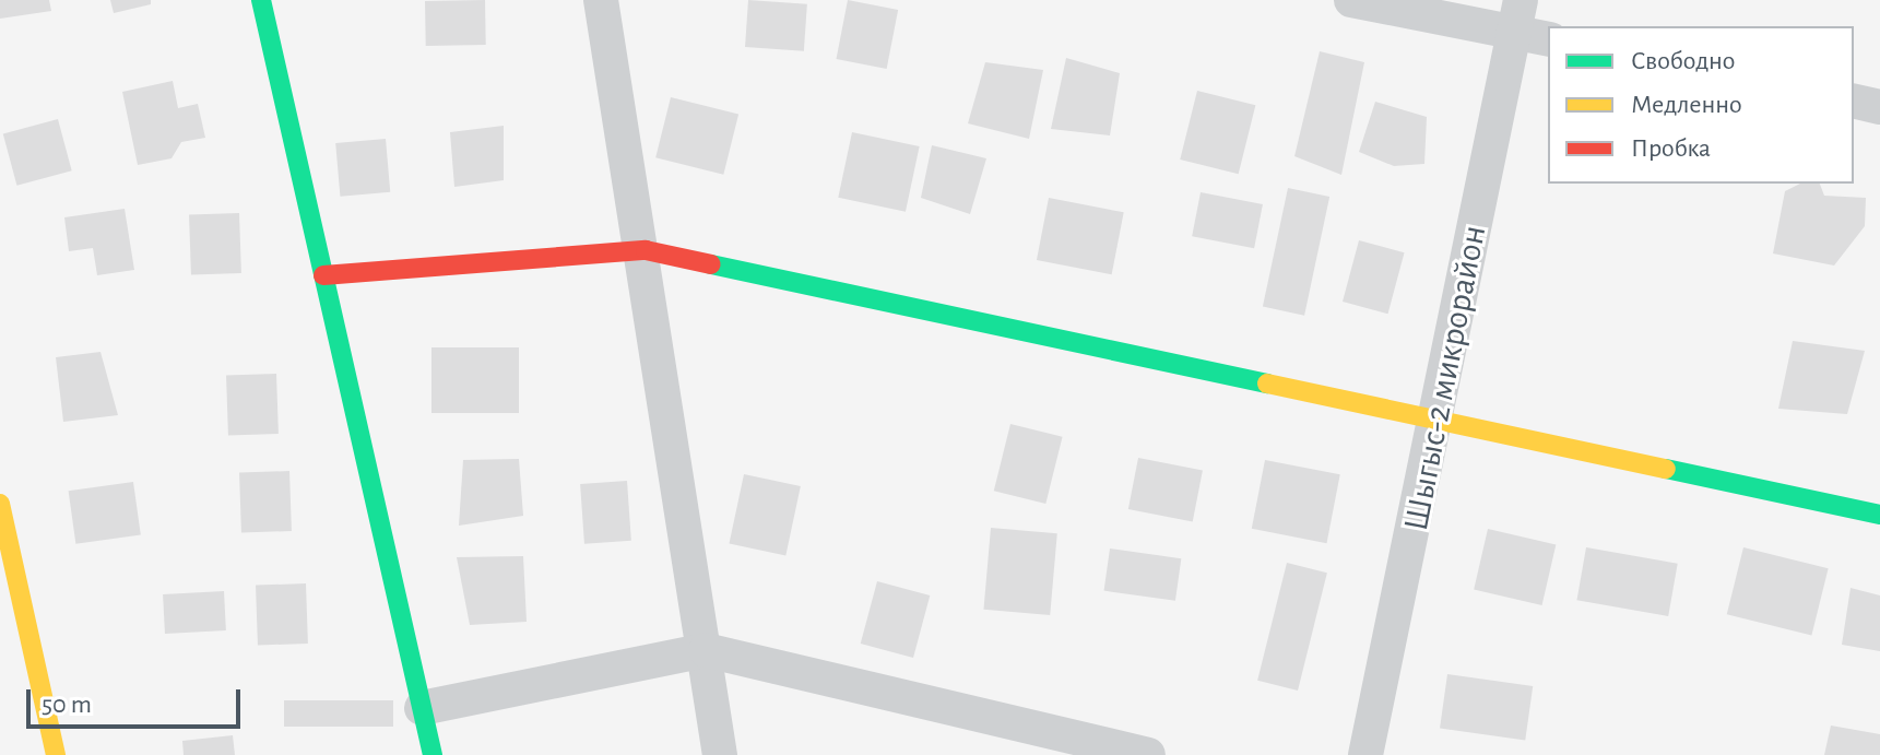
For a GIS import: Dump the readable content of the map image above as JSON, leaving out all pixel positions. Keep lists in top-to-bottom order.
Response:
{
  "streets": {
    "street": ["Шыгыс-2 микрорайон"]
  },
  "legend": ["Свободно", "Медленно", "Пробка"],
  "scale_bar": "50 m"
}
